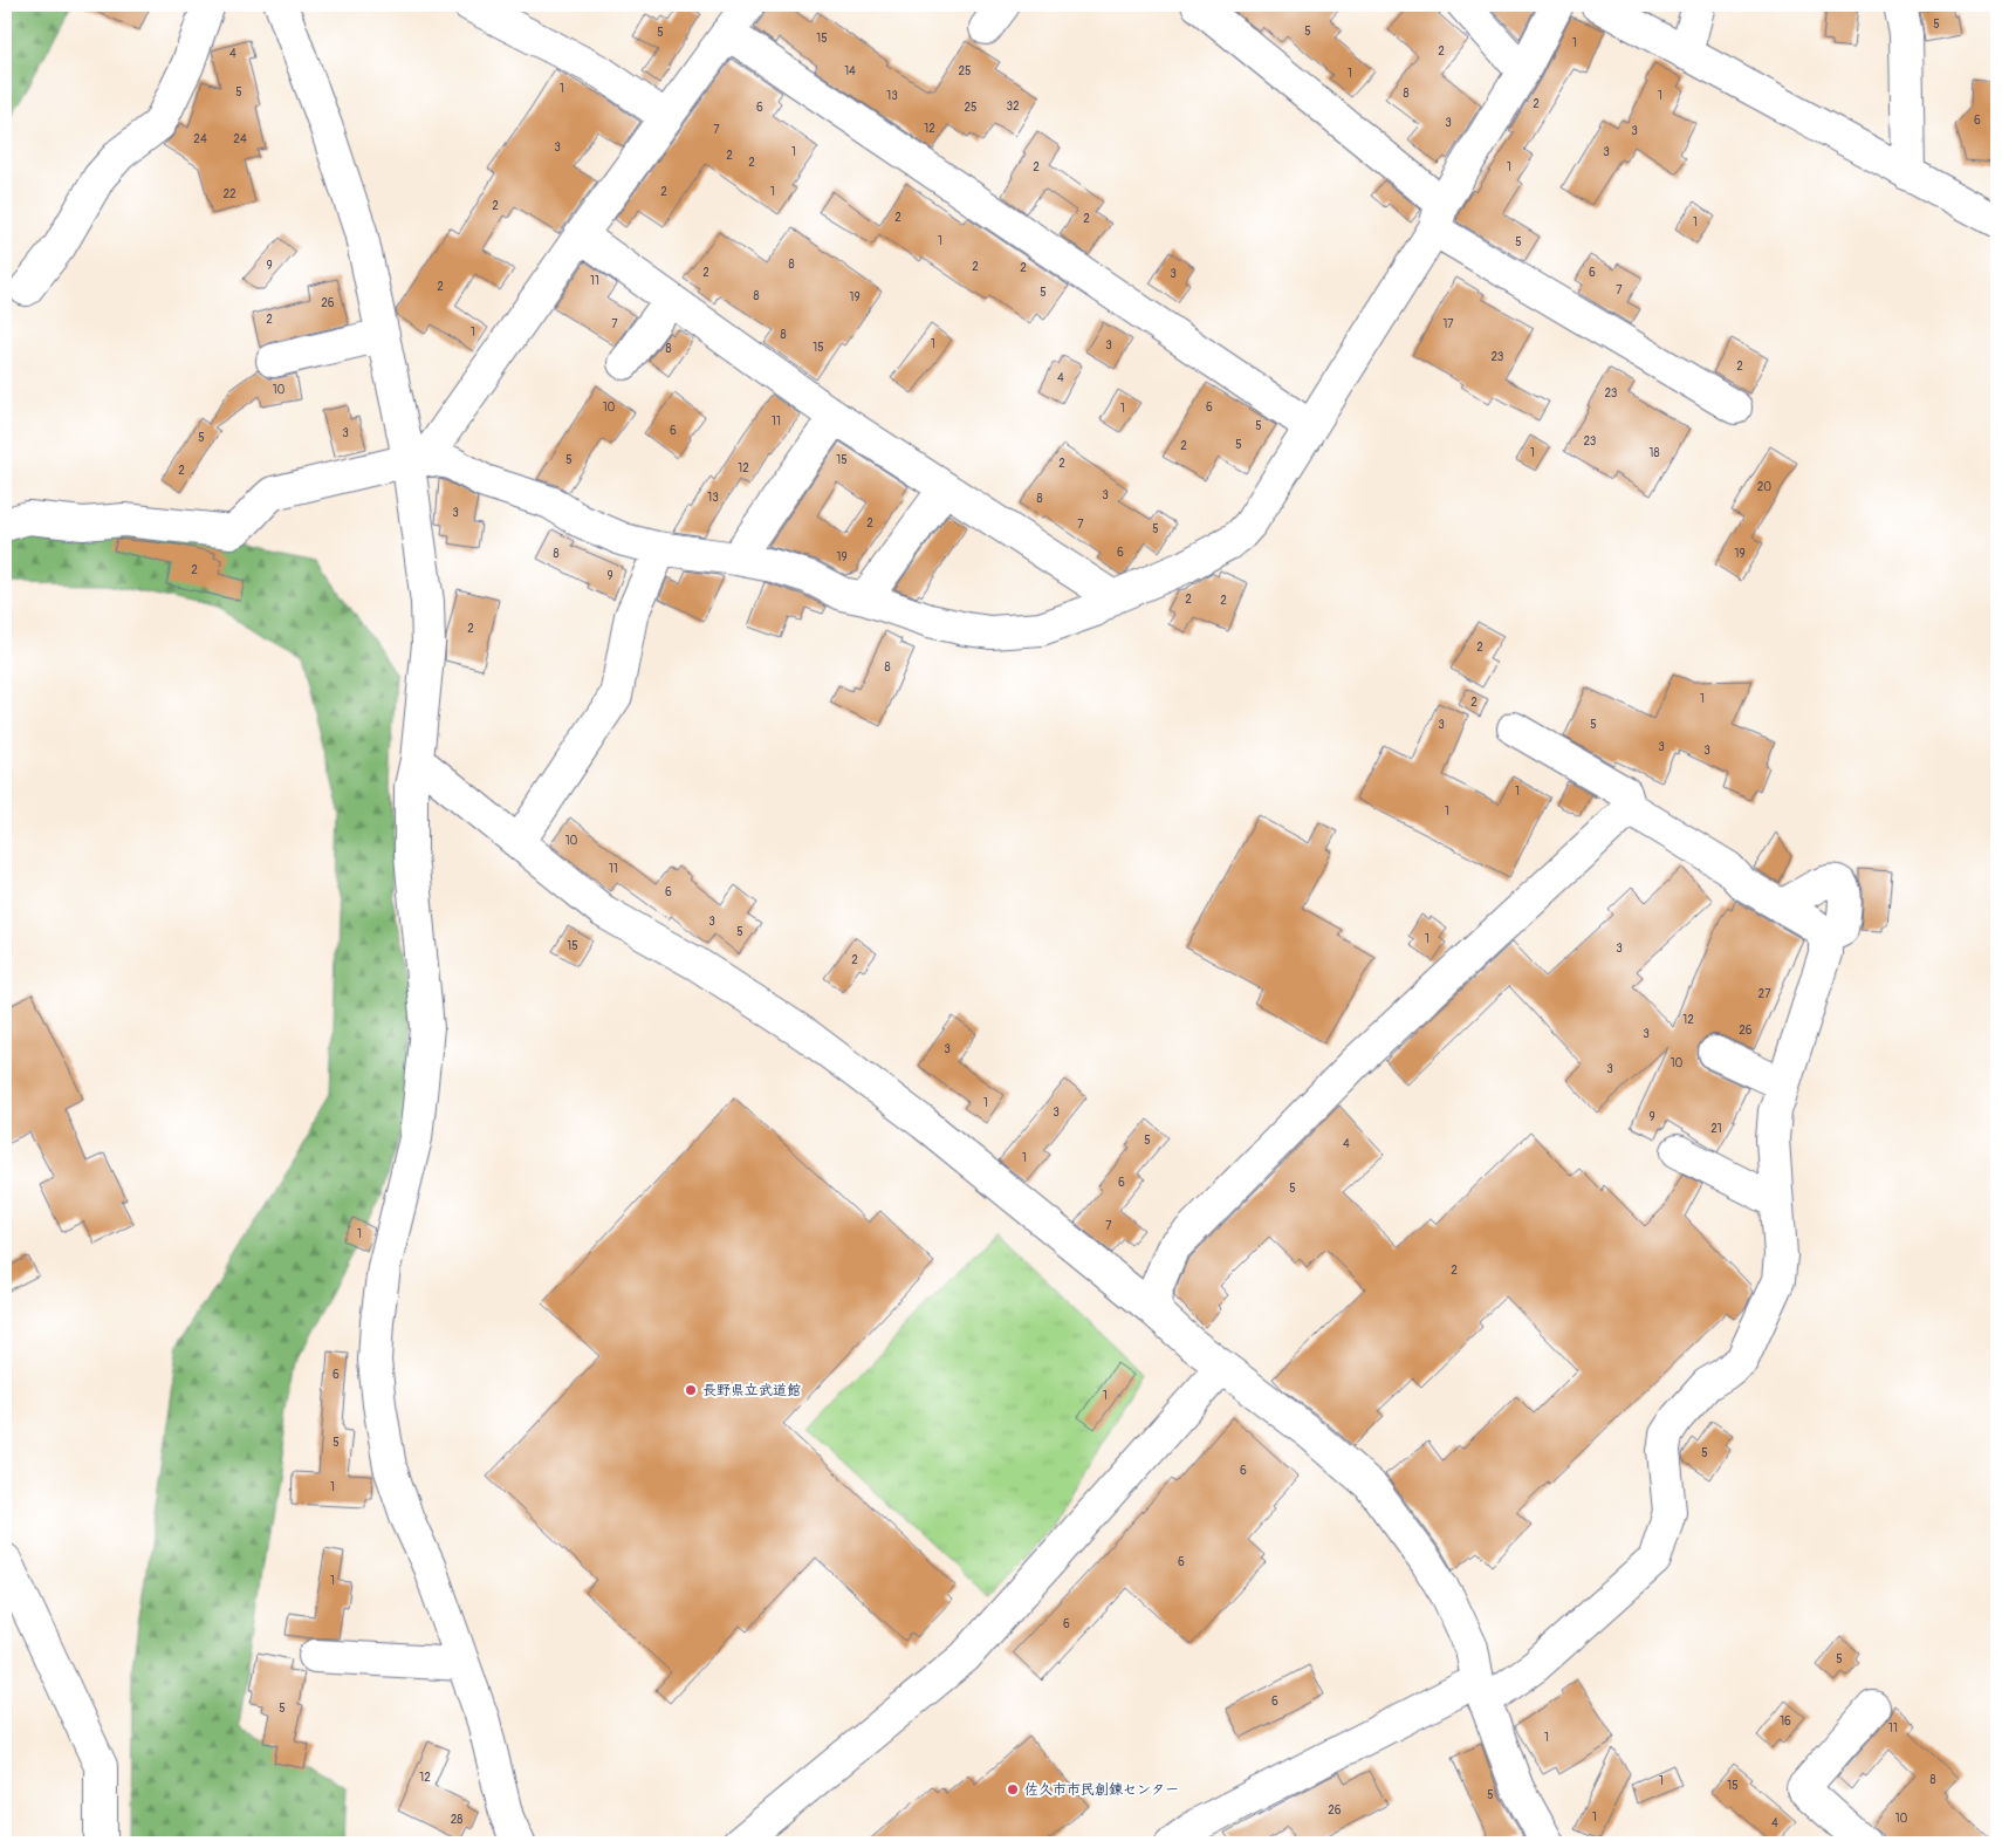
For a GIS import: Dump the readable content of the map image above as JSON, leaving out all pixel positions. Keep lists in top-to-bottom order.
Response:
{
  "places": ["長野県立武道館", "佐久市市民創錬センター"],
  "house_numbers": [
    "5",
    "5",
    "5",
    "15",
    "1",
    "2",
    "4",
    "14",
    "25",
    "1",
    "1",
    "5",
    "8",
    "13",
    "1",
    "2",
    "32",
    "6",
    "25",
    "6",
    "3",
    "12",
    "7",
    "3",
    "24",
    "24",
    "3",
    "1",
    "3",
    "2",
    "2",
    "2",
    "1",
    "2",
    "1",
    "22",
    "2",
    "2",
    "2",
    "1",
    "1",
    "5",
    "8",
    "9",
    "2",
    "2",
    "2",
    "6",
    "3",
    "11",
    "2",
    "7",
    "5",
    "8",
    "19",
    "26",
    "2",
    "7",
    "17",
    "1",
    "8",
    "1",
    "3",
    "15",
    "8",
    "23",
    "2",
    "4",
    "10",
    "23",
    "10",
    "6",
    "1",
    "11",
    "5",
    "6",
    "3",
    "5",
    "23",
    "5",
    "2",
    "1",
    "18",
    "5",
    "15",
    "2",
    "12",
    "2",
    "20",
    "3",
    "13",
    "8",
    "3",
    "2",
    "7",
    "5",
    "6",
    "8",
    "19",
    "19",
    "2",
    "9",
    "2",
    "2",
    "2",
    "2",
    "8",
    "1",
    "2",
    "3",
    "5",
    "3",
    "3",
    "1",
    "1",
    "10",
    "11",
    "6",
    "3",
    "5",
    "1",
    "15",
    "3",
    "2",
    "27",
    "12",
    "26",
    "3",
    "3",
    "10",
    "3",
    "1",
    "3",
    "9",
    "21",
    "5",
    "4",
    "1",
    "6",
    "5",
    "7",
    "1",
    "2",
    "6",
    "1",
    "5",
    "5",
    "6",
    "1",
    "6",
    "1",
    "6",
    "5",
    "6",
    "5",
    "16",
    "11",
    "1",
    "12",
    "8",
    "1",
    "15",
    "5",
    "26",
    "1",
    "10",
    "28",
    "4"
  ]
}
